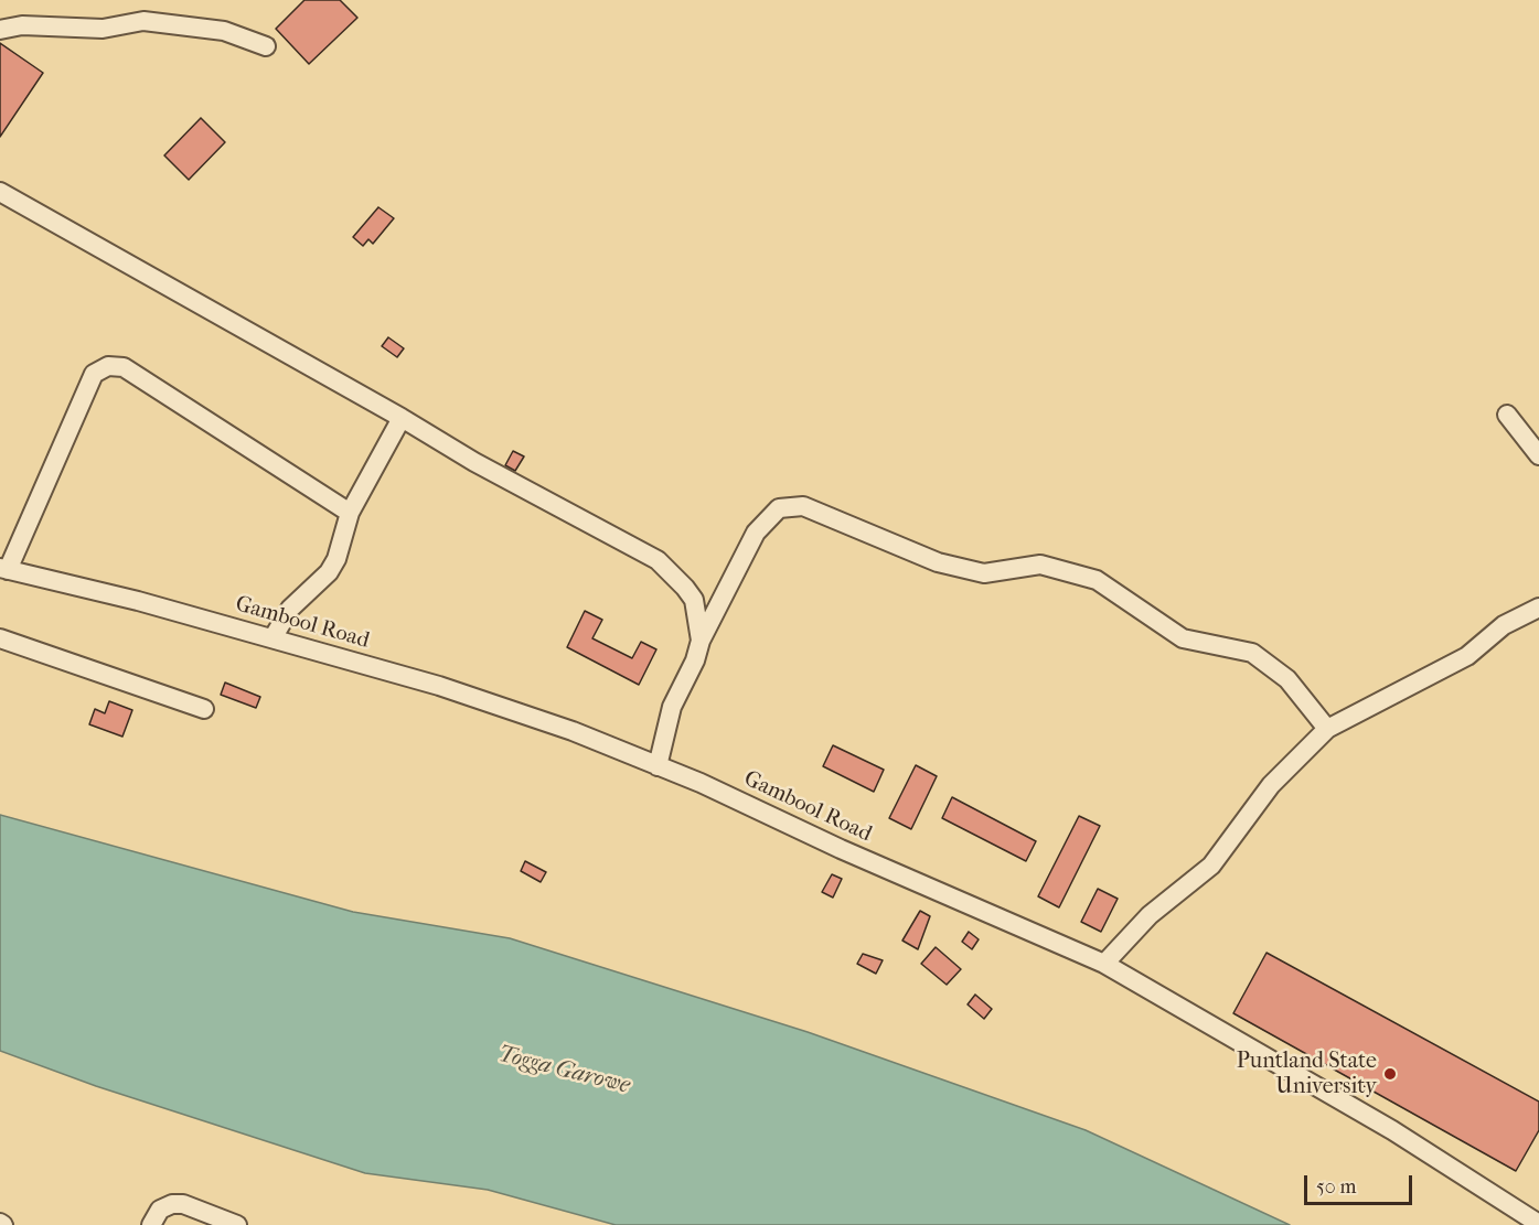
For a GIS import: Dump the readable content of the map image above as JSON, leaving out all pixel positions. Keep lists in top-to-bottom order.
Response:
{
  "streets": {
    "street": ["Gambool Road"]
  },
  "water": ["Togga Garowe"],
  "places": ["Puntland State University"],
  "scale_bar": "50 m"
}
